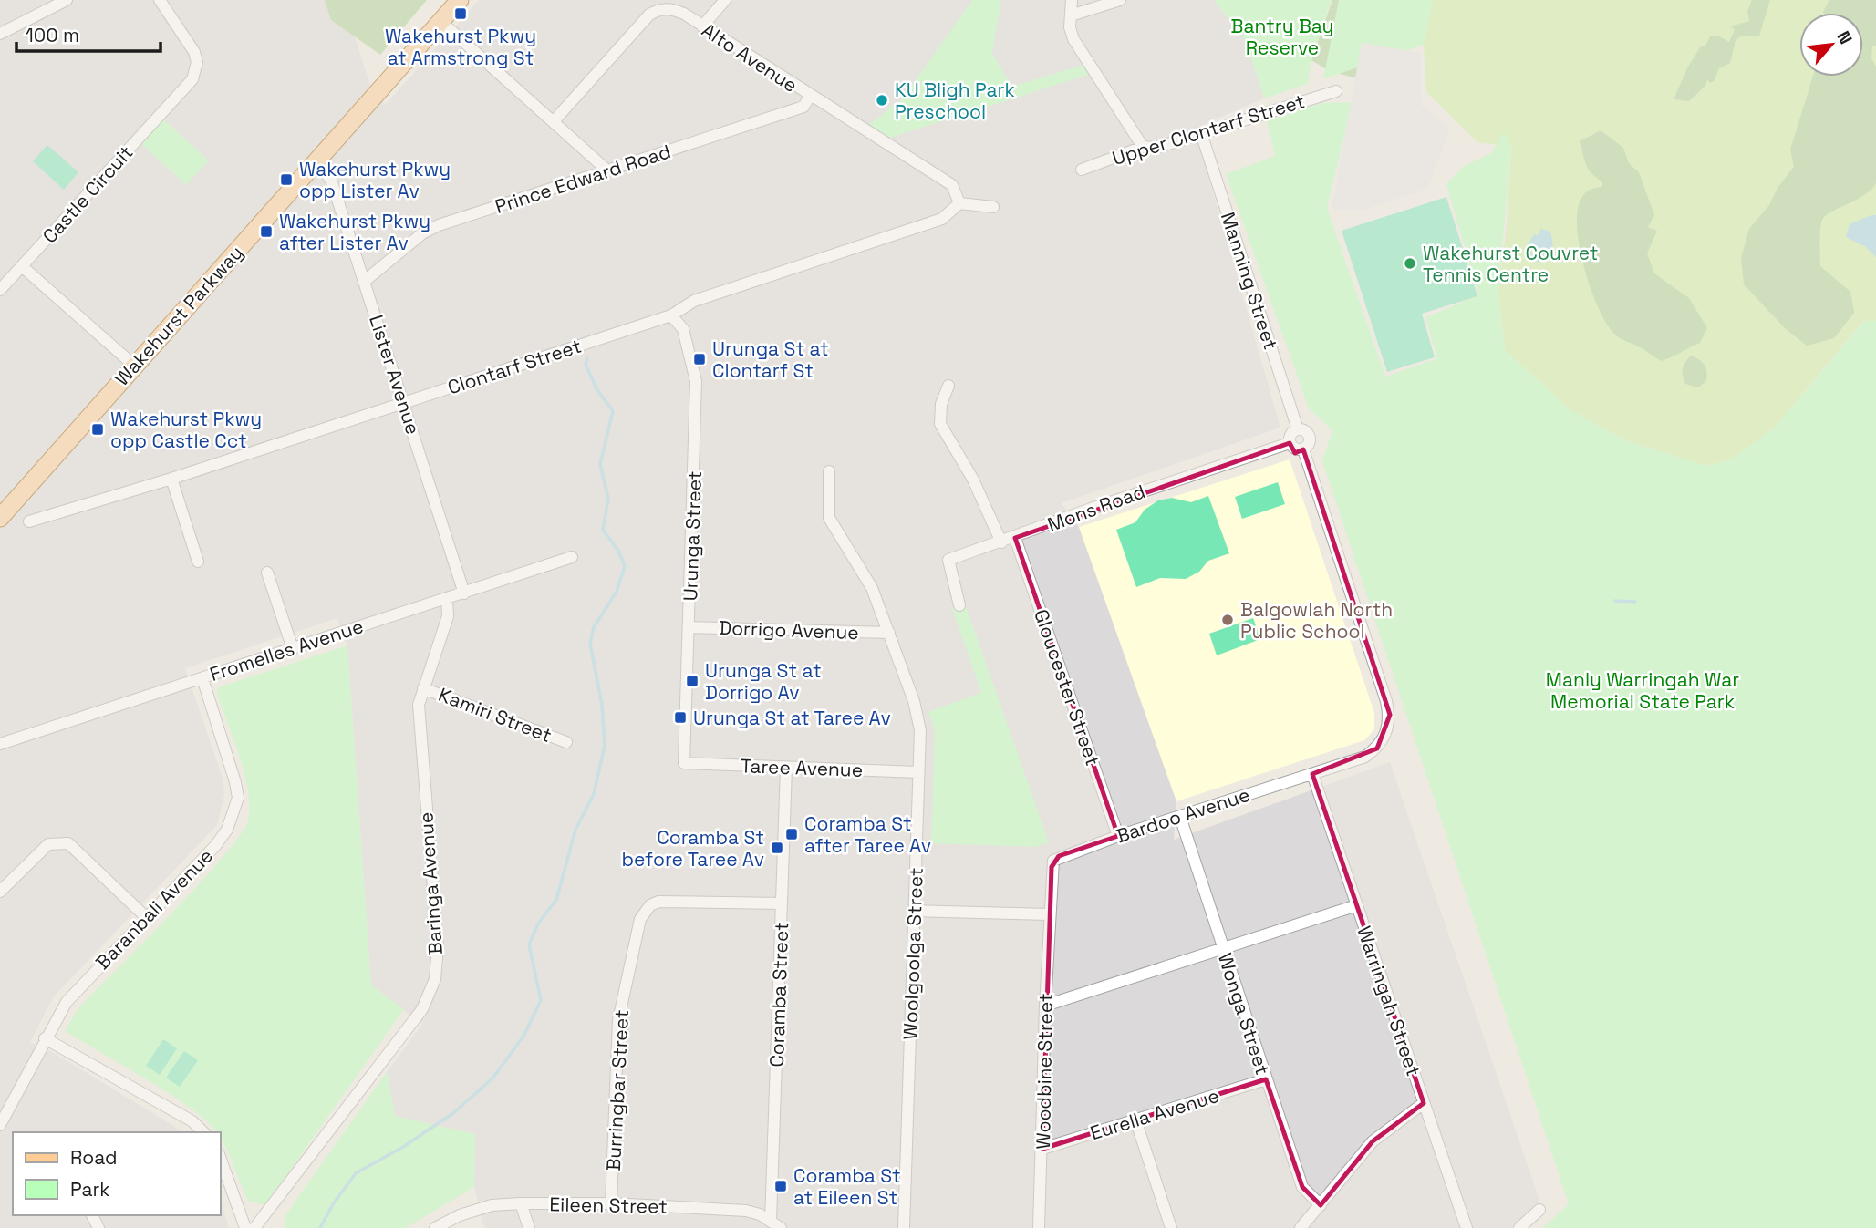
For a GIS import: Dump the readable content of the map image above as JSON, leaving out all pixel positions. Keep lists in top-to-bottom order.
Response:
{
  "streets": {
    "main road": ["Wakehurst Parkway"],
    "street": [
      "Alto Avenue",
      "Upper Clontarf Street",
      "Prince Edward Road",
      "Castle Circuit",
      "Manning Street",
      "Clontarf Street",
      "Lister Avenue",
      "Mons Road",
      "Urunga Street",
      "Dorrigo Avenue",
      "Fromelles Avenue",
      "Gloucester Street",
      "Kamiri Street",
      "Taree Avenue",
      "Bardoo Avenue",
      "Baringa Avenue",
      "Baranbali Avenue",
      "Woolgoolga Street",
      "Coramba Street",
      "Warringah Street",
      "Wonga Street",
      "Woodbine Street",
      "Burringbar Street",
      "Eurella Avenue",
      "Eileen Street"
    ]
  },
  "crossings": [
    ["Alto Avenue", "Prince Edward Road"],
    ["Alto Avenue", "Clontarf Street"],
    ["Upper Clontarf Street", "Manning Street"],
    ["Prince Edward Road", "Lister Avenue"],
    ["Manning Street", "Mons Road"],
    ["Manning Street", "Bardoo Avenue"],
    ["Wakehurst Parkway", "Lister Avenue"],
    ["Clontarf Street", "Lister Avenue"],
    ["Clontarf Street", "Urunga Street"],
    ["Lister Avenue", "Fromelles Avenue"],
    ["Mons Road", "Gloucester Street"],
    ["Mons Road", "Bardoo Avenue"],
    ["Urunga Street", "Dorrigo Avenue"],
    ["Urunga Street", "Taree Avenue"],
    ["Dorrigo Avenue", "Woolgoolga Street"],
    ["Fromelles Avenue", "Baringa Avenue"],
    ["Fromelles Avenue", "Baranbali Avenue"],
    ["Gloucester Street", "Bardoo Avenue"],
    ["Kamiri Street", "Baringa Avenue"],
    ["Taree Avenue", "Woolgoolga Street"],
    ["Taree Avenue", "Coramba Street"],
    ["Bardoo Avenue", "Warringah Street"],
    ["Bardoo Avenue", "Wonga Street"],
    ["Bardoo Avenue", "Woodbine Street"],
    ["Coramba Street", "Burringbar Street"],
    ["Coramba Street", "Eileen Street"],
    ["Wonga Street", "Eurella Avenue"],
    ["Woodbine Street", "Eurella Avenue"],
    ["Burringbar Street", "Eileen Street"]
  ],
  "parks": ["Bantry Bay Reserve", "Manly Warringah War Memorial State Park"],
  "places": {
    "transit": [
      "Wakehurst Pkwy at Armstrong St",
      "Wakehurst Pkwy opp Lister Av",
      "Wakehurst Pkwy after Lister Av",
      "Urunga St at Clontarf St",
      "Wakehurst Pkwy opp Castle Cct",
      "Urunga St at Dorrigo Av",
      "Urunga St at Taree Av",
      "Coramba St after Taree Av",
      "Coramba St before Taree Av",
      "Coramba St at Eileen St"
    ],
    "other": ["KU Bligh Park Preschool", "Wakehurst Couvret Tennis Centre", "Balgowlah North Public School"]
  },
  "legend": ["Road", "Park"],
  "scale_bar": "100 m",
  "north": "top right"
}
